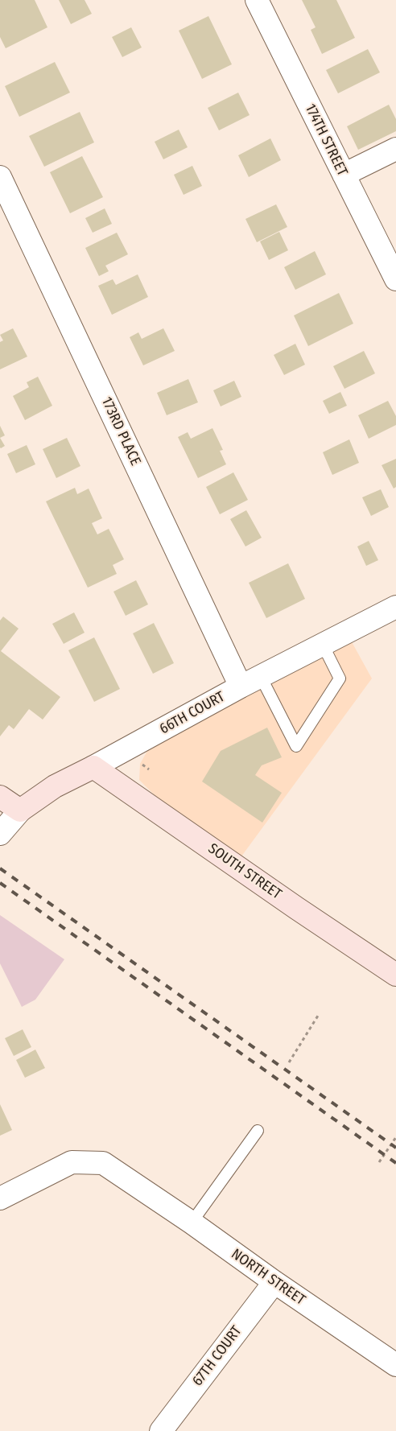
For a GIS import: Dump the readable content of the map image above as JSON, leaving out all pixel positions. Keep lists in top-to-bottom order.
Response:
{
  "streets": {
    "street": [
      "174TH STREET",
      "173RD PLACE",
      "66TH COURT",
      "SOUTH STREET",
      "NORTH STREET",
      "67TH COURT"
    ]
  },
  "crossings": [
    ["173RD PLACE", "66TH COURT"],
    ["66TH COURT", "SOUTH STREET"],
    ["NORTH STREET", "67TH COURT"]
  ]
}
